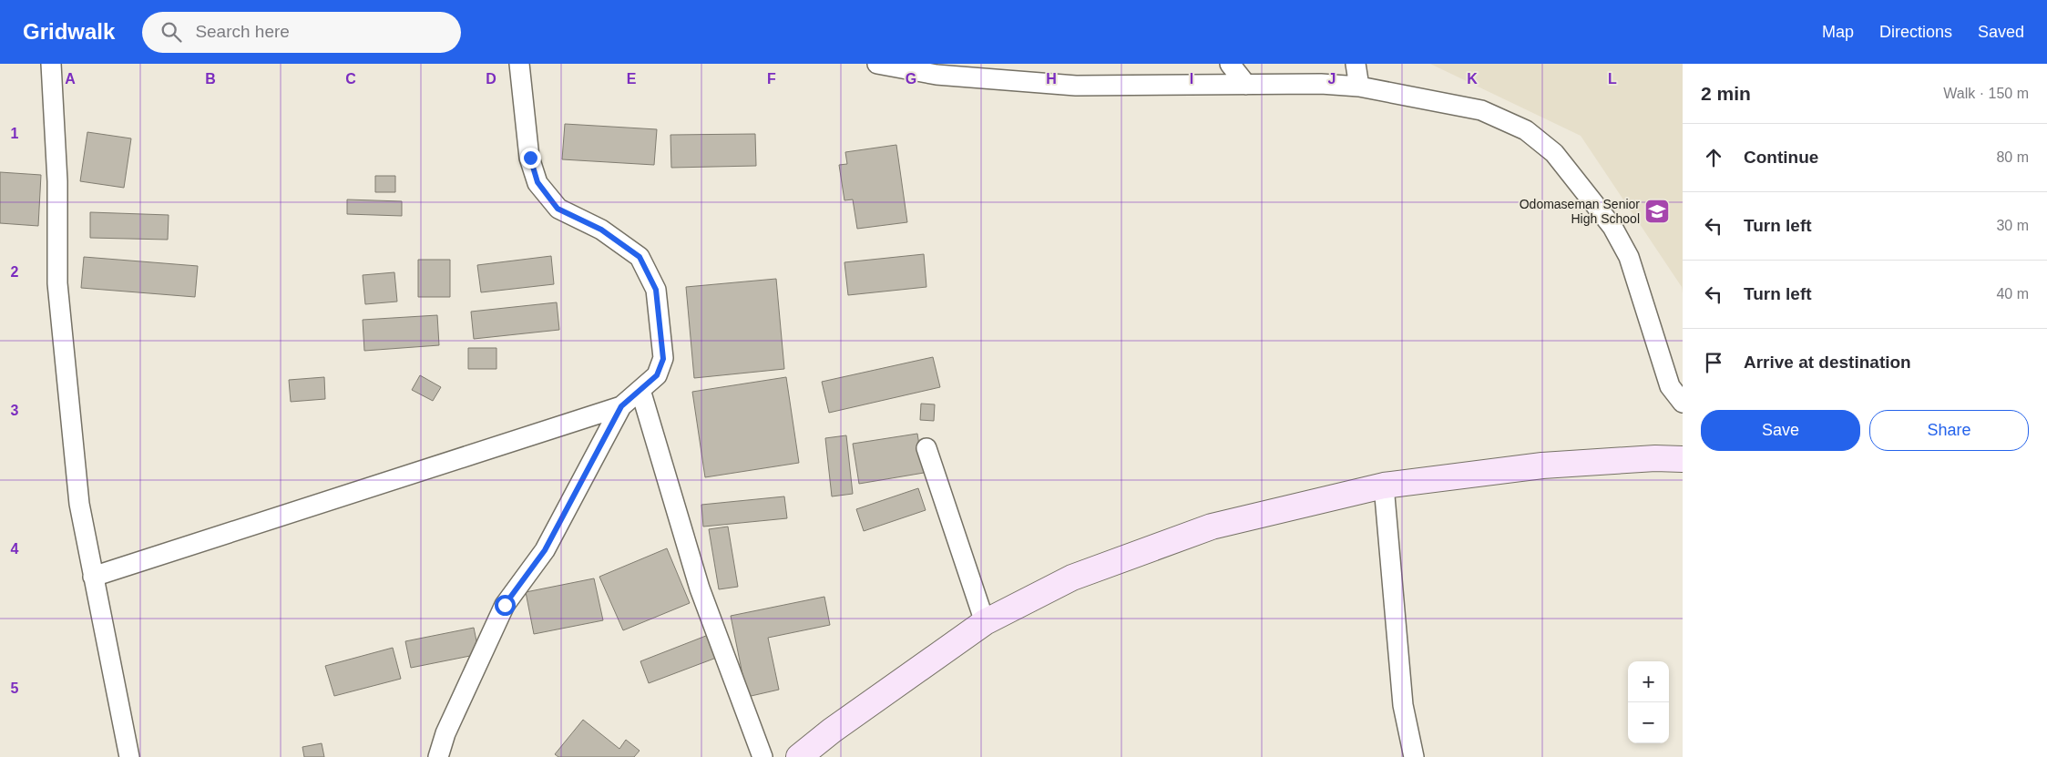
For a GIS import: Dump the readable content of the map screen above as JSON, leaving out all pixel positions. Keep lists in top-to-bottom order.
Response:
{
  "places": {
    "school or university": ["Odomaseman Senior High School"]
  },
  "page": {
    "header": "Gridwalk",
    "search": "Search here",
    "nav": ["Map", "Directions", "Saved"],
    "heading": ["2 min", "Walk · 150 m"],
    "list": [
      ["Continue", "80 m"],
      ["Turn left", "30 m"],
      ["Turn left", "40 m"],
      "Arrive at destination"
    ],
    "buttons": ["Save", "Share"],
    "map_buttons": ["+", "−"]
  },
  "grid": {
    "columns": [
      "A",
      "B",
      "C",
      "D",
      "E",
      "F",
      "G",
      "H",
      "I",
      "J",
      "K",
      "L"
    ],
    "rows": [
      "1",
      "2",
      "3",
      "4",
      "5"
    ]
  }
}
